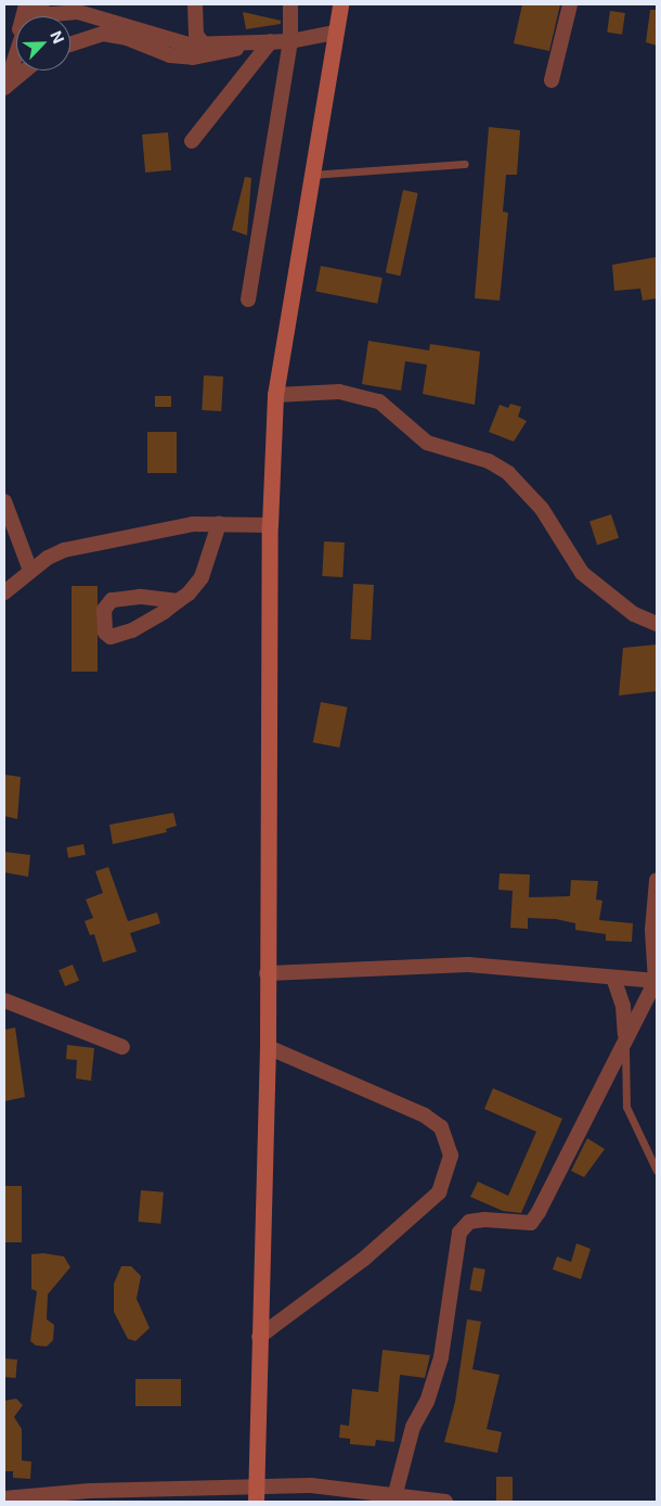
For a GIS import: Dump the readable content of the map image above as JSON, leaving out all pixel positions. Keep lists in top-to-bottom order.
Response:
{
  "north": "top right"
}
